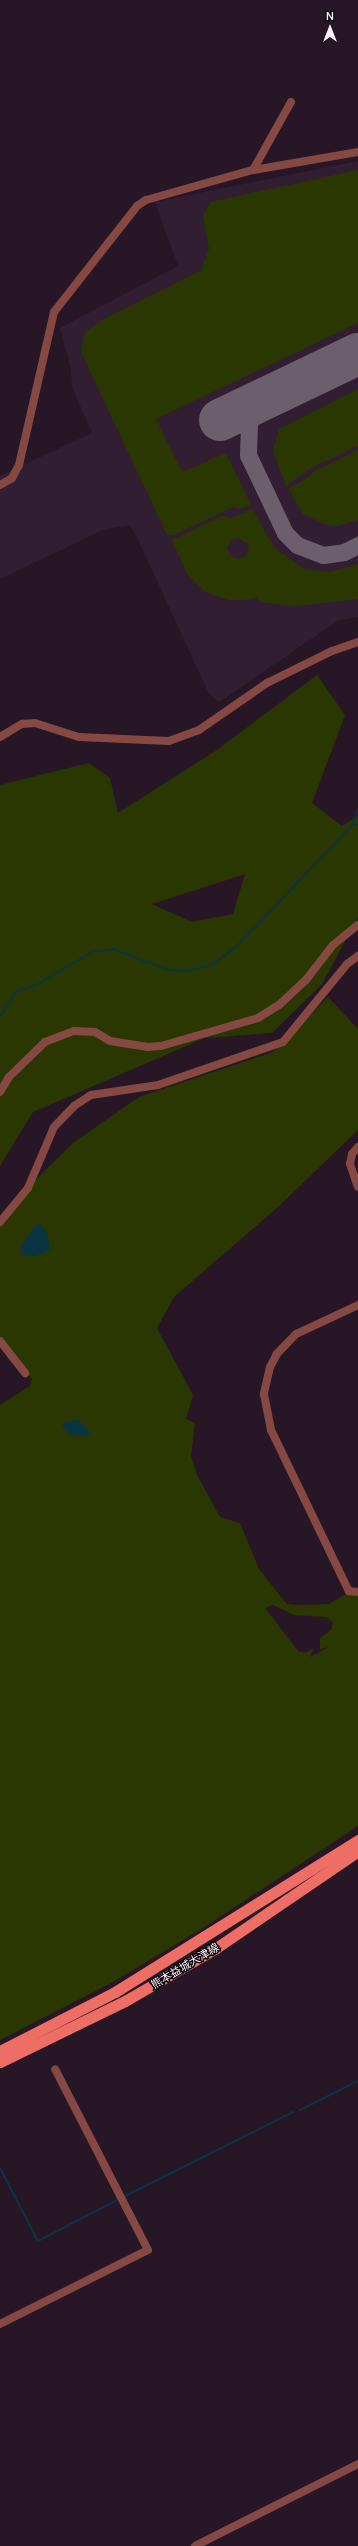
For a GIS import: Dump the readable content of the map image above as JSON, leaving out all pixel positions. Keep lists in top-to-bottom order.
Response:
{
  "streets": {
    "main road": ["熊本益城大津線"]
  },
  "north": "top"
}
